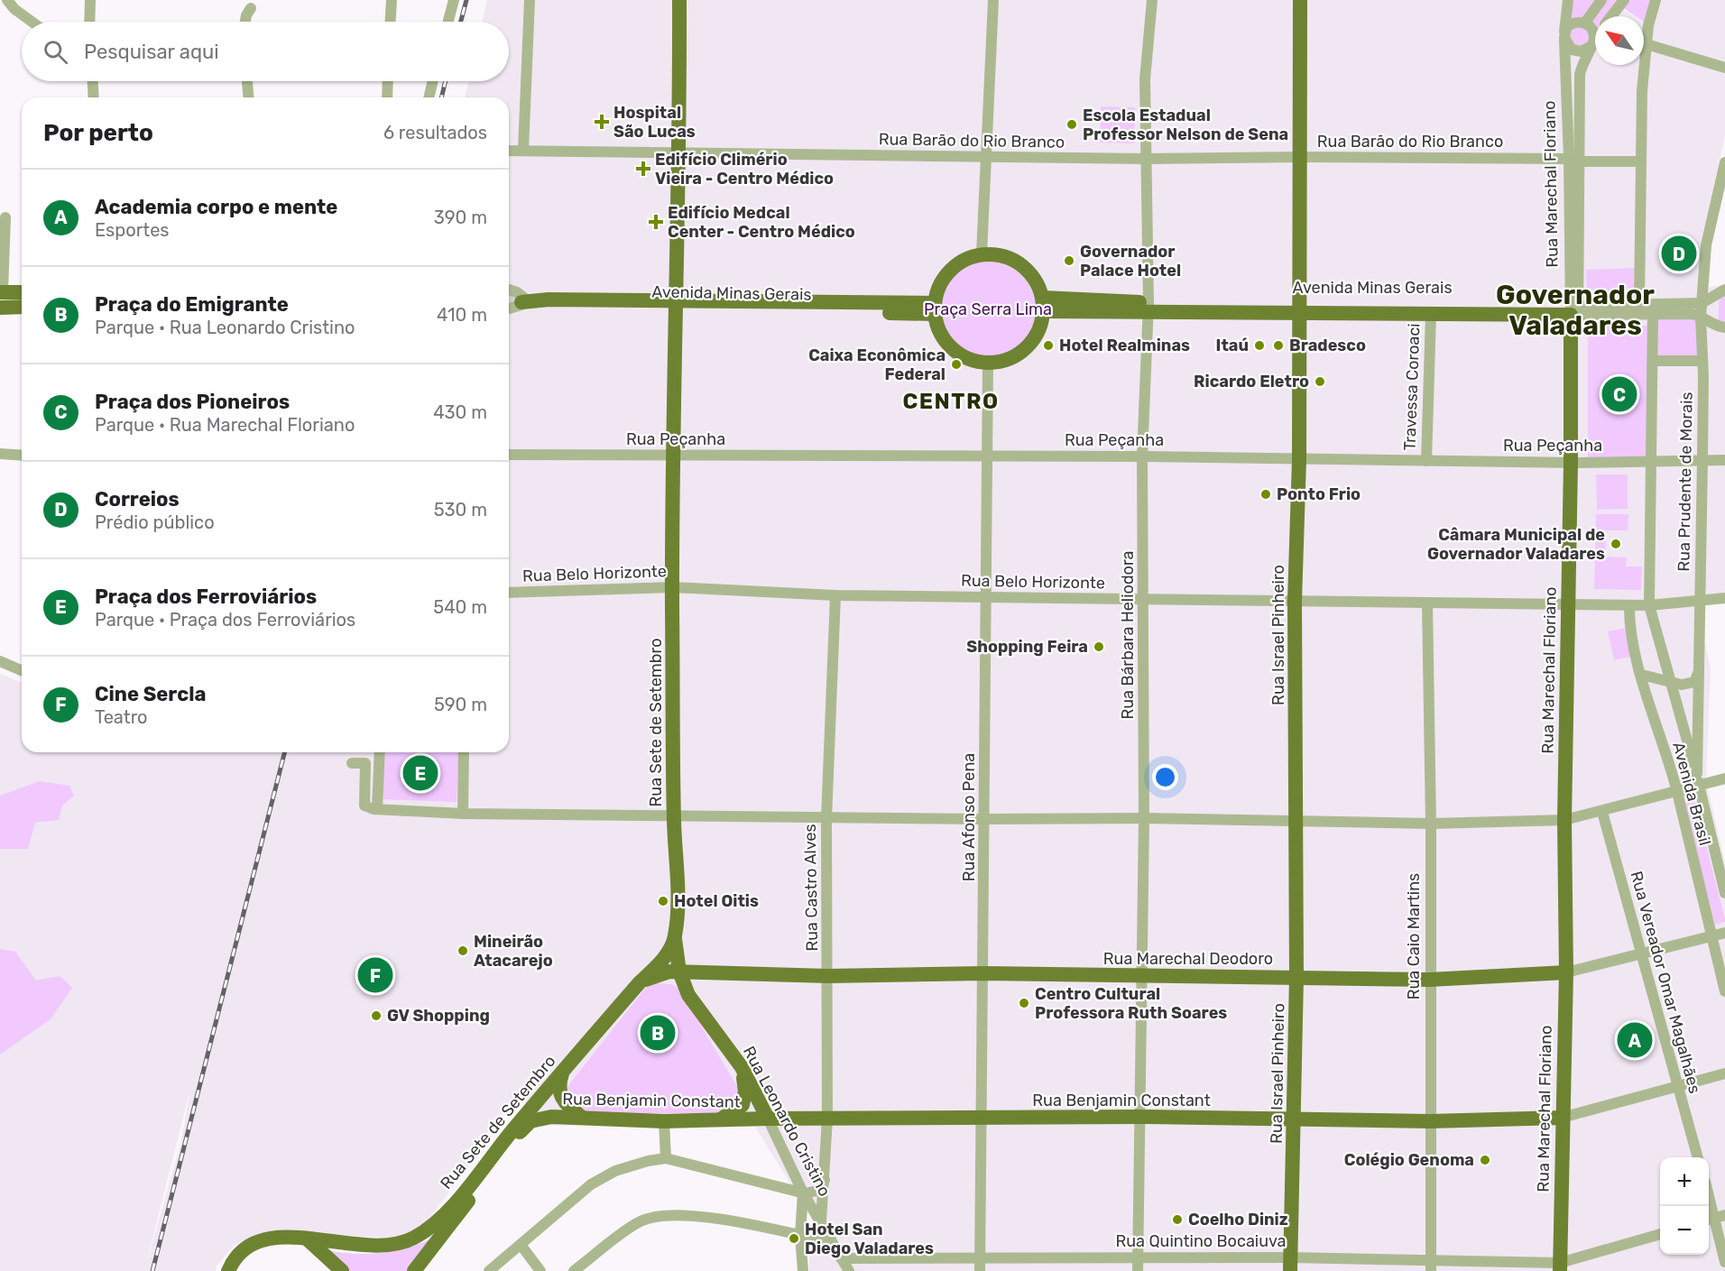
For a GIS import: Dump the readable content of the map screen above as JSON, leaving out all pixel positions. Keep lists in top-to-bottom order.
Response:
{
  "streets": {
    "main road": [
      "Rua Marechal Floriano",
      "Avenida Minas Gerais",
      "Rua Israel Pinheiro",
      "Rua Sete de Setembro",
      "Rua Marechal Deodoro",
      "Rua Benjamin Constant",
      "Rua Leonardo Cristino"
    ],
    "street": [
      "Rua Barão do Rio Branco",
      "Travessa Coroaci",
      "Rua Peçanha",
      "Rua Prudente de Morais",
      "Rua Belo Horizonte",
      "Rua Bárbara Heliodora",
      "Avenida Brasil",
      "Rua Afonso Pena",
      "Rua Castro Alves",
      "Rua Caio Martins",
      "Rua Vereador Omar Magalhães",
      "Rua Quintino Bocaiuva"
    ]
  },
  "crossings": [
    ["Rua Barão do Rio Branco", "Rua Marechal Floriano"],
    ["Rua Barão do Rio Branco", "Rua Bárbara Heliodora"],
    ["Rua Barão do Rio Branco", "Rua Israel Pinheiro"],
    ["Rua Barão do Rio Branco", "Rua Sete de Setembro"],
    ["Rua Marechal Floriano", "Avenida Minas Gerais"],
    ["Rua Marechal Floriano", "Rua Peçanha"],
    ["Rua Marechal Floriano", "Rua Belo Horizonte"],
    ["Rua Marechal Floriano", "Rua Marechal Deodoro"],
    ["Rua Marechal Floriano", "Rua Benjamin Constant"],
    ["Rua Marechal Floriano", "Rua Quintino Bocaiuva"],
    ["Avenida Minas Gerais", "Travessa Coroaci"],
    ["Avenida Minas Gerais", "Rua Prudente de Morais"],
    ["Avenida Minas Gerais", "Rua Bárbara Heliodora"],
    ["Avenida Minas Gerais", "Rua Israel Pinheiro"],
    ["Avenida Minas Gerais", "Rua Sete de Setembro"],
    ["Avenida Minas Gerais", "Rua Afonso Pena"],
    ["Travessa Coroaci", "Rua Peçanha"],
    ["Rua Peçanha", "Rua Prudente de Morais"],
    ["Rua Peçanha", "Rua Bárbara Heliodora"],
    ["Rua Peçanha", "Rua Israel Pinheiro"],
    ["Rua Peçanha", "Rua Sete de Setembro"],
    ["Rua Peçanha", "Rua Afonso Pena"],
    ["Rua Prudente de Morais", "Rua Belo Horizonte"],
    ["Rua Belo Horizonte", "Rua Bárbara Heliodora"],
    ["Rua Belo Horizonte", "Rua Israel Pinheiro"],
    ["Rua Belo Horizonte", "Rua Sete de Setembro"],
    ["Rua Belo Horizonte", "Avenida Brasil"],
    ["Rua Belo Horizonte", "Rua Afonso Pena"],
    ["Rua Belo Horizonte", "Rua Castro Alves"],
    ["Rua Belo Horizonte", "Rua Caio Martins"],
    ["Rua Bárbara Heliodora", "Rua Marechal Deodoro"],
    ["Rua Bárbara Heliodora", "Rua Benjamin Constant"],
    ["Rua Bárbara Heliodora", "Rua Quintino Bocaiuva"],
    ["Rua Israel Pinheiro", "Rua Marechal Deodoro"],
    ["Rua Israel Pinheiro", "Rua Benjamin Constant"],
    ["Rua Israel Pinheiro", "Rua Quintino Bocaiuva"],
    ["Rua Sete de Setembro", "Rua Benjamin Constant"],
    ["Avenida Brasil", "Rua Marechal Deodoro"],
    ["Rua Afonso Pena", "Rua Marechal Deodoro"],
    ["Rua Afonso Pena", "Rua Benjamin Constant"],
    ["Rua Afonso Pena", "Rua Quintino Bocaiuva"],
    ["Rua Castro Alves", "Rua Marechal Deodoro"],
    ["Rua Castro Alves", "Rua Benjamin Constant"],
    ["Rua Castro Alves", "Rua Leonardo Cristino"],
    ["Rua Caio Martins", "Rua Marechal Deodoro"],
    ["Rua Caio Martins", "Rua Benjamin Constant"],
    ["Rua Caio Martins", "Rua Quintino Bocaiuva"],
    ["Rua Marechal Deodoro", "Rua Vereador Omar Magalhães"],
    ["Rua Marechal Deodoro", "Rua Leonardo Cristino"],
    ["Rua Vereador Omar Magalhães", "Rua Benjamin Constant"],
    ["Rua Benjamin Constant", "Rua Leonardo Cristino"],
    ["Rua Leonardo Cristino", "Rua Quintino Bocaiuva"]
  ],
  "districts": ["Governador Valadares", "CENTRO"],
  "parks": ["Praça Serra Lima"],
  "places": {
    "health": ["Hospital São Lucas", "Edifício Climério Vieira - Centro Médico", "Edifício Medcal Center - Centro Médico"],
    "other": [
      "Escola Estadual Professor Nelson de Sena",
      "Governador Palace Hotel",
      "Hotel Realminas",
      "Itaú",
      "Bradesco",
      "Caixa Econômica Federal",
      "Ricardo Eletro",
      "Ponto Frio",
      "Câmara Municipal de Governador Valadares",
      "Shopping Feira",
      "Hotel Oitis",
      "Mineirão Atacarejo",
      "Centro Cultural Professora Ruth Soares",
      "GV Shopping",
      "Colégio Genoma",
      "Coelho Diniz",
      "Hotel San Diego Valadares"
    ]
  },
  "north": "top left",
  "page": {
    "search": "Pesquisar aqui",
    "heading": ["Por perto", "6 resultados"],
    "list": [
      {
        "mark": "A",
        "name": "Academia corpo e mente",
        "note": "Esportes",
        "value": "390 m"
      },
      {
        "mark": "B",
        "name": "Praça do Emigrante",
        "note": "Parque · Rua Leonardo Cristino",
        "value": "410 m"
      },
      {
        "mark": "C",
        "name": "Praça dos Pioneiros",
        "note": "Parque · Rua Marechal Floriano",
        "value": "430 m"
      },
      {
        "mark": "D",
        "name": "Correios",
        "note": "Prédio público",
        "value": "530 m"
      },
      {
        "mark": "E",
        "name": "Praça dos Ferroviários",
        "note": "Parque · Praça dos Ferroviários",
        "value": "540 m"
      },
      {
        "mark": "F",
        "name": "Cine Sercla",
        "note": "Teatro",
        "value": "590 m"
      }
    ],
    "pins": [
      "D",
      "C",
      "E",
      "F",
      "B",
      "A"
    ],
    "map_buttons": ["+", "−"]
  }
}
